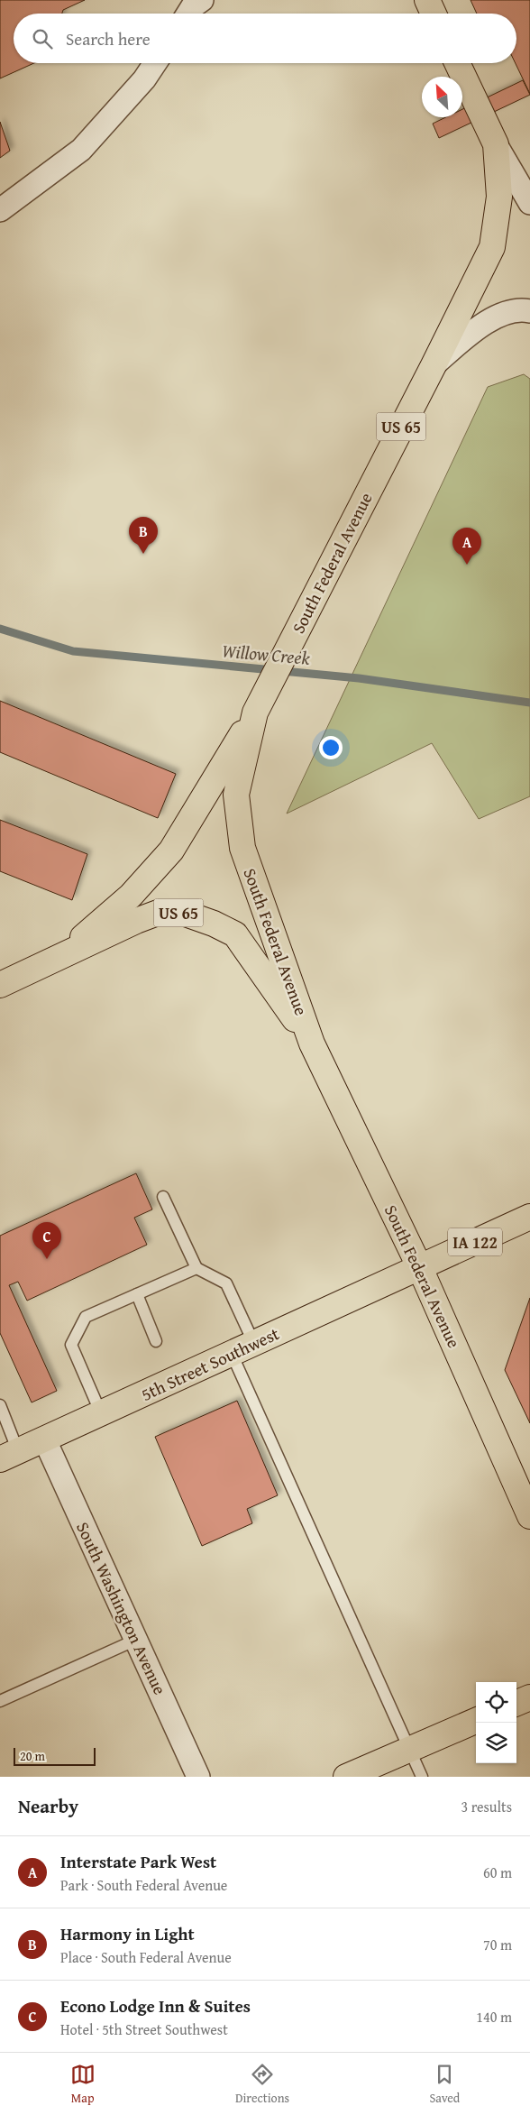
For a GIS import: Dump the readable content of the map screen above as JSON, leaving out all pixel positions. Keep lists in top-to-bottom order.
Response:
{
  "streets": {
    "main road": [
      "US 65",
      "South Federal Avenue",
      "IA 122",
      "5th Street Southwest"
    ],
    "street": ["South Washington Avenue"]
  },
  "crossings": [
    ["US 65", "South Federal Avenue"],
    ["South Federal Avenue", "IA 122"],
    ["South Federal Avenue", "5th Street Southwest"],
    ["IA 122", "5th Street Southwest"],
    ["5th Street Southwest", "South Washington Avenue"]
  ],
  "water": ["Willow Creek"],
  "scale_bar": "20 m",
  "north": "top left",
  "page": {
    "search": "Search here",
    "pins": ["B", "A", "C"],
    "scale": "20 m",
    "heading": ["Nearby", "3 results"],
    "list": [
      {
        "mark": "A",
        "name": "Interstate Park West",
        "note": "Park · South Federal Avenue",
        "value": "60 m"
      },
      {
        "mark": "B",
        "name": "Harmony in Light",
        "note": "Place · South Federal Avenue",
        "value": "70 m"
      },
      {
        "mark": "C",
        "name": "Econo Lodge Inn & Suites",
        "note": "Hotel · 5th Street Southwest",
        "value": "140 m"
      }
    ],
    "nav": ["Map", "Directions", "Saved"]
  }
}
